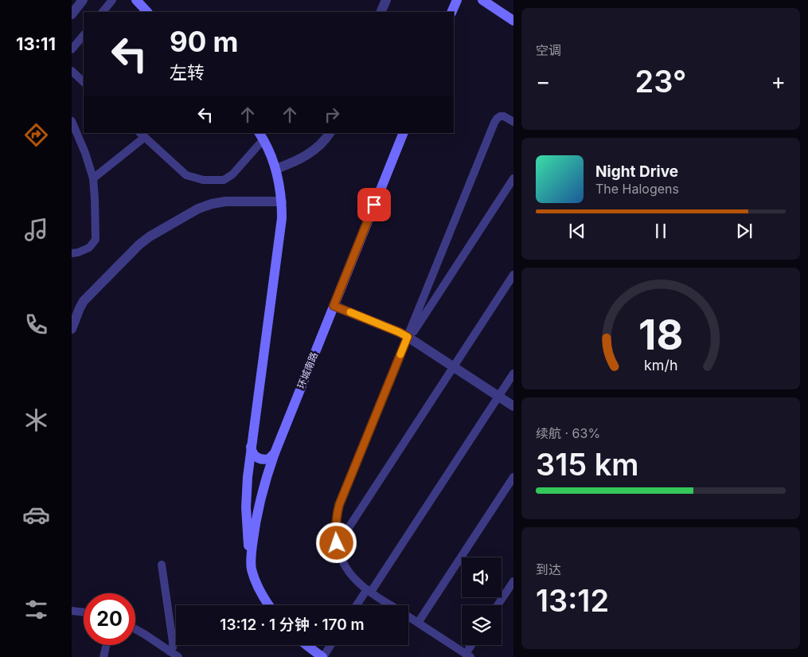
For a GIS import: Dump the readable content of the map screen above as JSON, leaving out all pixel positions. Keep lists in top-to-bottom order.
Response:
{
  "streets": {
    "main road": ["环城南路"]
  },
  "page": {
    "tabs": "13:11",
    "tile": [
      "空调",
      ["续航 · 63%", "315 km"],
      ["到达", "13:12"]
    ],
    "turn": ["90 m", "左转"],
    "heat": ["−", "23°", "+"],
    "song": ["Night Drive", "The Halogens"],
    "limit": "20",
    "trip": "13:12 · 1 分钟 · 170 m",
    "gauge": ["18", "km/h"]
  }
}
